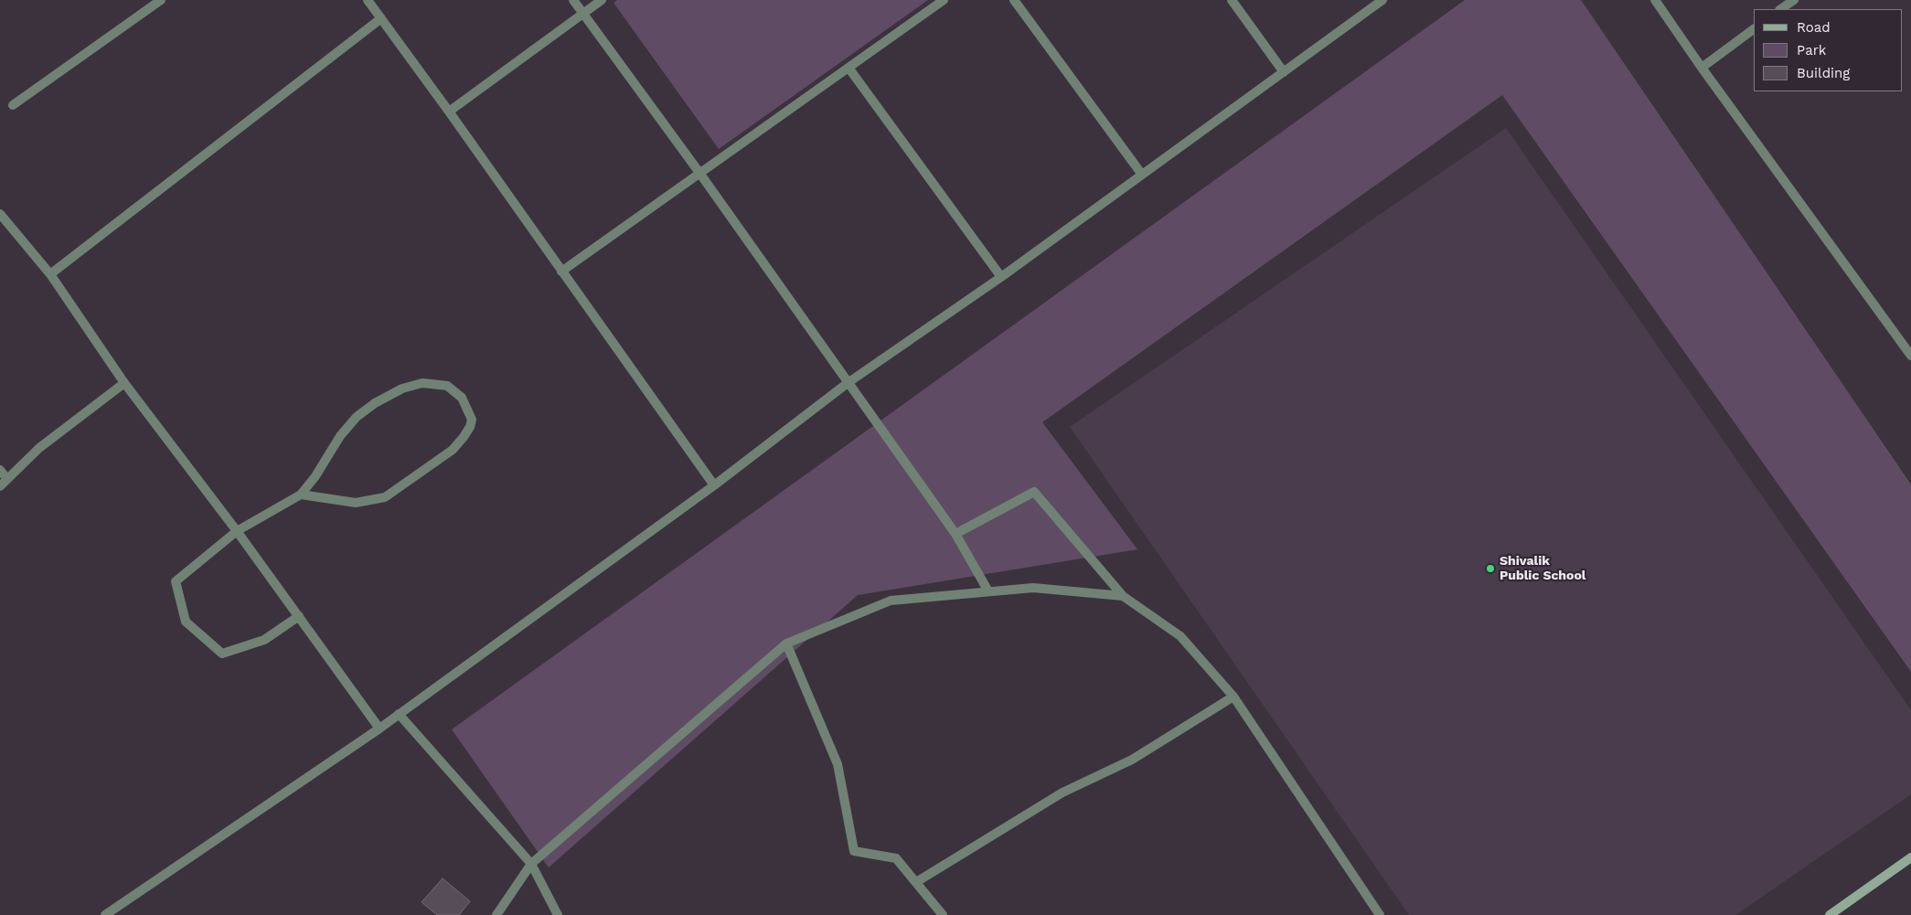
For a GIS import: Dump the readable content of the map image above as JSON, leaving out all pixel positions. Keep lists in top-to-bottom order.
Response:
{
  "places": ["Shivalik Public School"],
  "legend": ["Road", "Park", "Building"]
}
